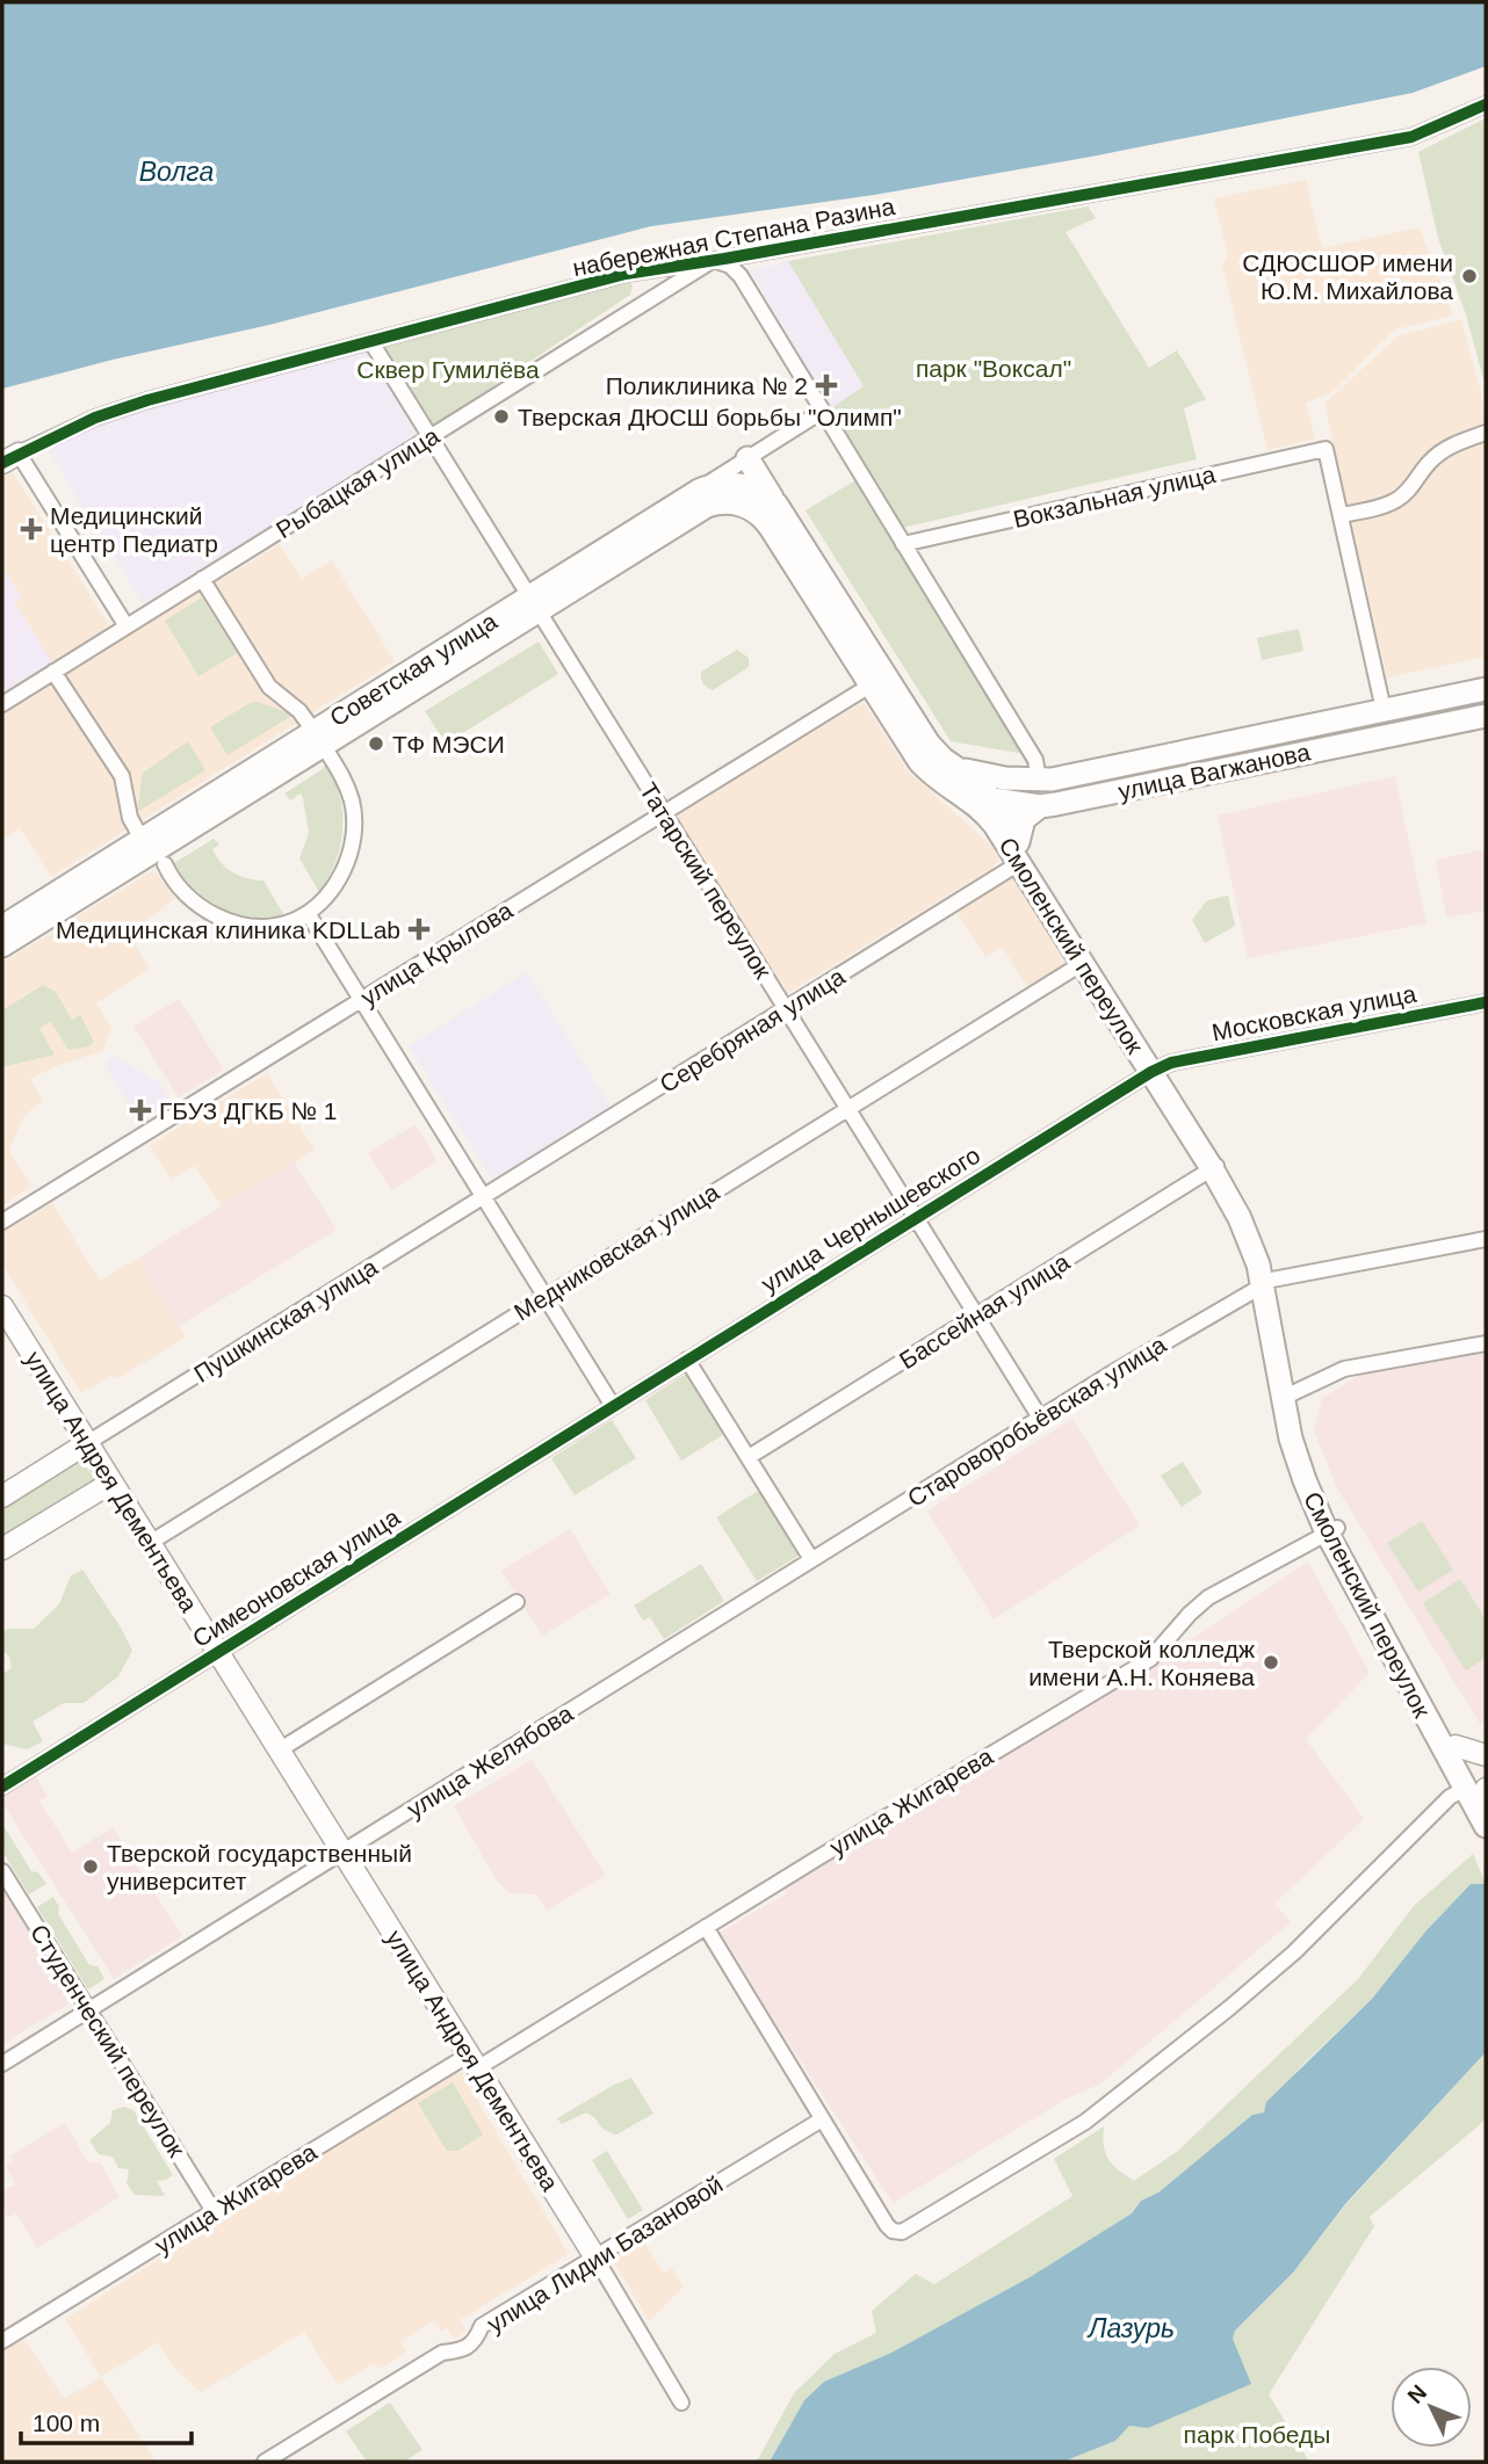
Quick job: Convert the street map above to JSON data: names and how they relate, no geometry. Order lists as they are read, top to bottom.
{
  "streets": {
    "main road": ["Советская улица", "улица Вагжанова", "Смоленский переулок"],
    "street": [
      "набережная Степана Разина",
      "Рыбацкая улица",
      "Вокзальная улица",
      "Татарский переулок",
      "улица Крылова",
      "Московская улица",
      "Серебряная улица",
      "улица Чернышевского",
      "Медниковская улица",
      "Бассейная улица",
      "Пушкинская улица",
      "Староворобьёвская улица",
      "улица Андрея Дементьева",
      "Симеоновская улица",
      "улица Желябова",
      "улица Жигарева",
      "Студенческий переулок",
      "улица Лидии Базановой"
    ]
  },
  "crossings": [
    ["набережная Степана Разина", "Рыбацкая улица"],
    ["набережная Степана Разина", "Татарский переулок"],
    ["Рыбацкая улица", "Татарский переулок"],
    ["Советская улица", "Татарский переулок"],
    ["Советская улица", "Смоленский переулок"],
    ["улица Вагжанова", "Смоленский переулок"],
    ["Татарский переулок", "улица Крылова"],
    ["Татарский переулок", "Серебряная улица"],
    ["Татарский переулок", "улица Чернышевского"],
    ["Татарский переулок", "Медниковская улица"],
    ["Татарский переулок", "Бассейная улица"],
    ["Татарский переулок", "Староворобьёвская улица"],
    ["Смоленский переулок", "улица Крылова"],
    ["Смоленский переулок", "Московская улица"],
    ["Смоленский переулок", "Серебряная улица"],
    ["Смоленский переулок", "улица Чернышевского"],
    ["Смоленский переулок", "Медниковская улица"],
    ["Смоленский переулок", "Бассейная улица"],
    ["Смоленский переулок", "Староворобьёвская улица"],
    ["Смоленский переулок", "улица Жигарева"],
    ["Московская улица", "улица Чернышевского"],
    ["Серебряная улица", "Пушкинская улица"],
    ["улица Чернышевского", "Симеоновская улица"],
    ["Медниковская улица", "улица Андрея Дементьева"],
    ["Пушкинская улица", "улица Андрея Дементьева"],
    ["Староворобьёвская улица", "улица Желябова"],
    ["улица Андрея Дементьева", "Симеоновская улица"],
    ["улица Андрея Дементьева", "улица Желябова"],
    ["улица Андрея Дементьева", "улица Жигарева"],
    ["улица Андрея Дементьева", "улица Лидии Базановой"],
    ["улица Желябова", "Студенческий переулок"],
    ["улица Жигарева", "Студенческий переулок"]
  ],
  "water": ["Волга", "Лазурь"],
  "parks": ["парк \"Воксал\"", "Сквер Гумилёва", "парк Победы"],
  "places": {
    "other": [
      "СДЮСШОР имени Ю.М. Михайлова",
      "Тверская ДЮСШ борьбы \"Олимп\"",
      "ТФ МЭСИ",
      "Тверской колледж имени А.Н. Коняева",
      "Тверской государственный университет"
    ],
    "health": [
      "Поликлиника № 2",
      "Медицинский центр Педиатр",
      "Медицинская клиника KDLLab",
      "ГБУЗ ДГКБ № 1"
    ]
  },
  "scale_bar": "100 m",
  "north": "top left"
}
